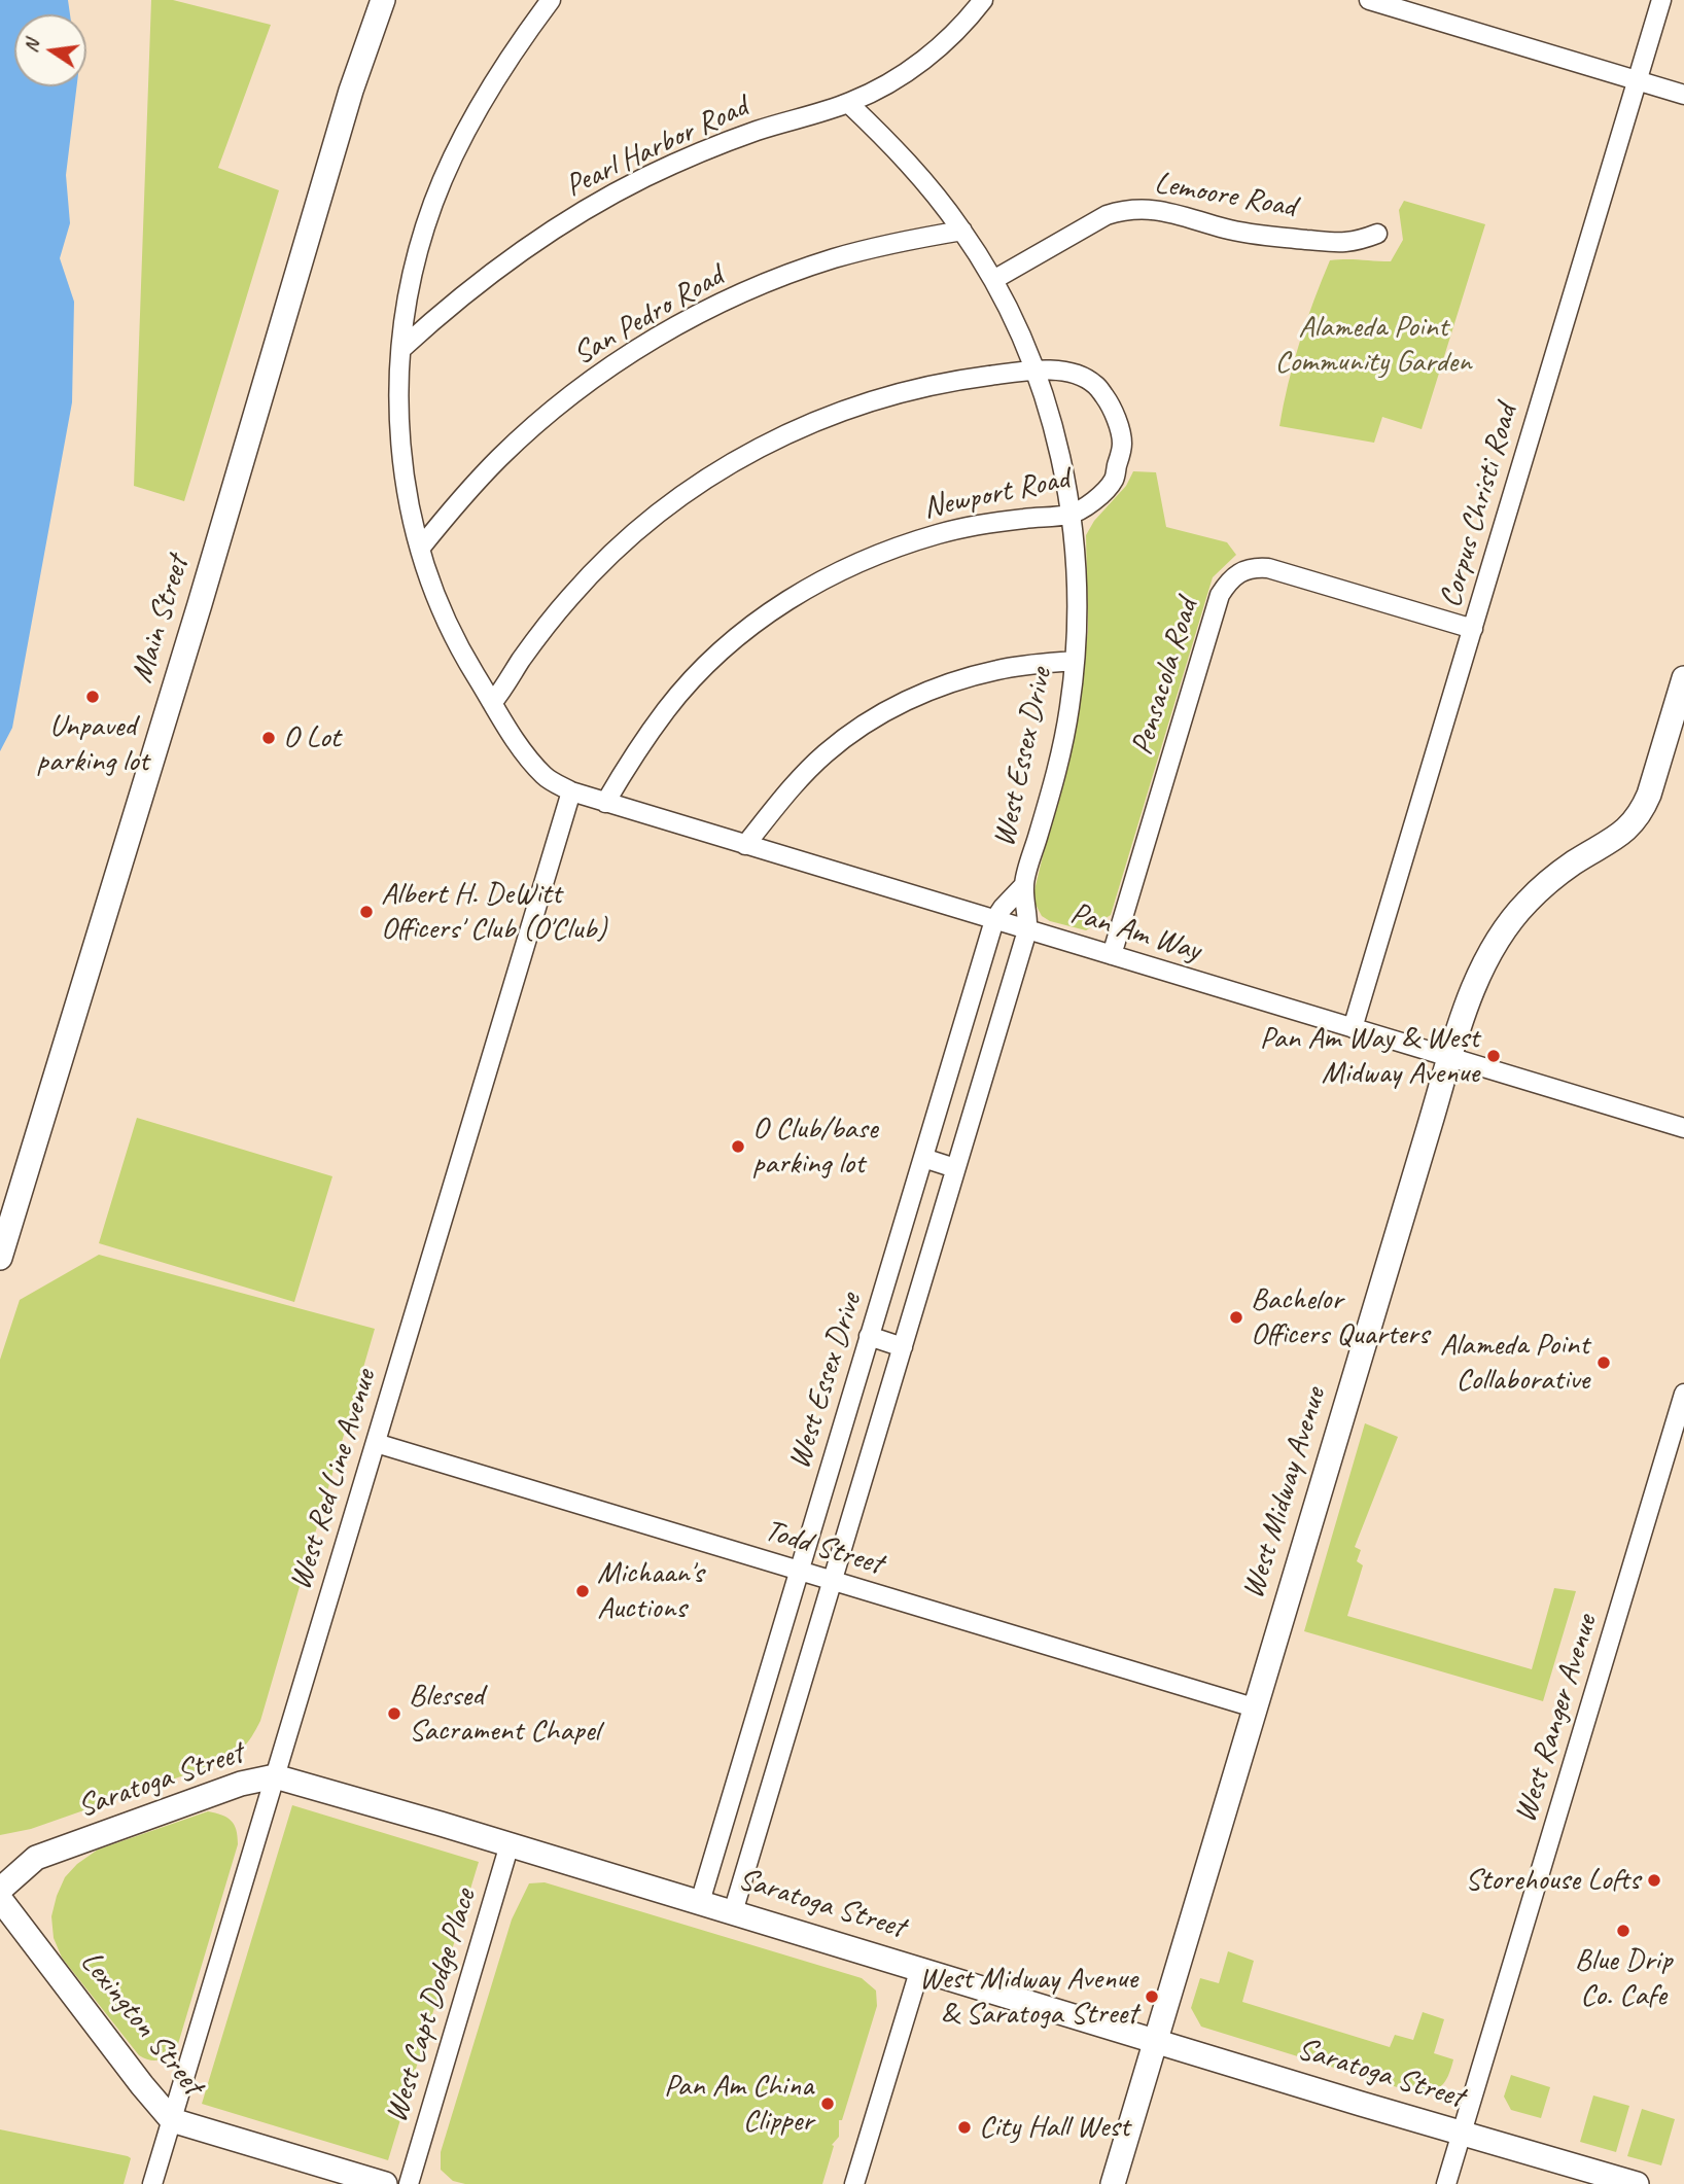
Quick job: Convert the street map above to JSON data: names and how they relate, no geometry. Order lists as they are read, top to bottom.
{
  "streets": {
    "street": [
      "Pearl Harbor Road",
      "Lemoore Road",
      "San Pedro Road",
      "Newport Road",
      "Corpus Christi Road",
      "Main Street",
      "Pensacola Road",
      "West Essex Drive",
      "Pan Am Way",
      "West Red Line Avenue",
      "West Midway Avenue",
      "Todd Street",
      "West Ranger Avenue",
      "Saratoga Street",
      "West Capt Dodge Place",
      "Lexington Street"
    ]
  },
  "crossings": [
    ["Pearl Harbor Road", "West Essex Drive"],
    ["Pearl Harbor Road", "Pan Am Way"],
    ["Lemoore Road", "West Essex Drive"],
    ["San Pedro Road", "West Essex Drive"],
    ["San Pedro Road", "Pan Am Way"],
    ["Newport Road", "West Essex Drive"],
    ["Newport Road", "Pan Am Way"],
    ["Corpus Christi Road", "Pensacola Road"],
    ["Corpus Christi Road", "Pan Am Way"],
    ["Pensacola Road", "Pan Am Way"],
    ["West Essex Drive", "Pan Am Way"],
    ["West Essex Drive", "Todd Street"],
    ["West Essex Drive", "Saratoga Street"],
    ["Pan Am Way", "West Red Line Avenue"],
    ["Pan Am Way", "West Midway Avenue"],
    ["West Red Line Avenue", "Todd Street"],
    ["West Red Line Avenue", "Saratoga Street"],
    ["West Red Line Avenue", "Lexington Street"],
    ["West Midway Avenue", "Todd Street"],
    ["West Midway Avenue", "Saratoga Street"],
    ["West Ranger Avenue", "Saratoga Street"],
    ["Saratoga Street", "West Capt Dodge Place"]
  ],
  "parks": ["Alameda Point Community Garden"],
  "places": [
    "Unpaved parking lot",
    "O Lot",
    "Albert H. DeWitt Officers' Club (O'Club)",
    "Pan Am Way & West Midway Avenue",
    "O Club/base parking lot",
    "Bachelor Officers Quarters",
    "Alameda Point Collaborative",
    "Michaan's Auctions",
    "Blessed Sacrament Chapel",
    "Storehouse Lofts",
    "Blue Drip Co. Cafe",
    "West Midway Avenue & Saratoga Street",
    "Pan Am China Clipper",
    "City Hall West"
  ],
  "north": "left"
}
